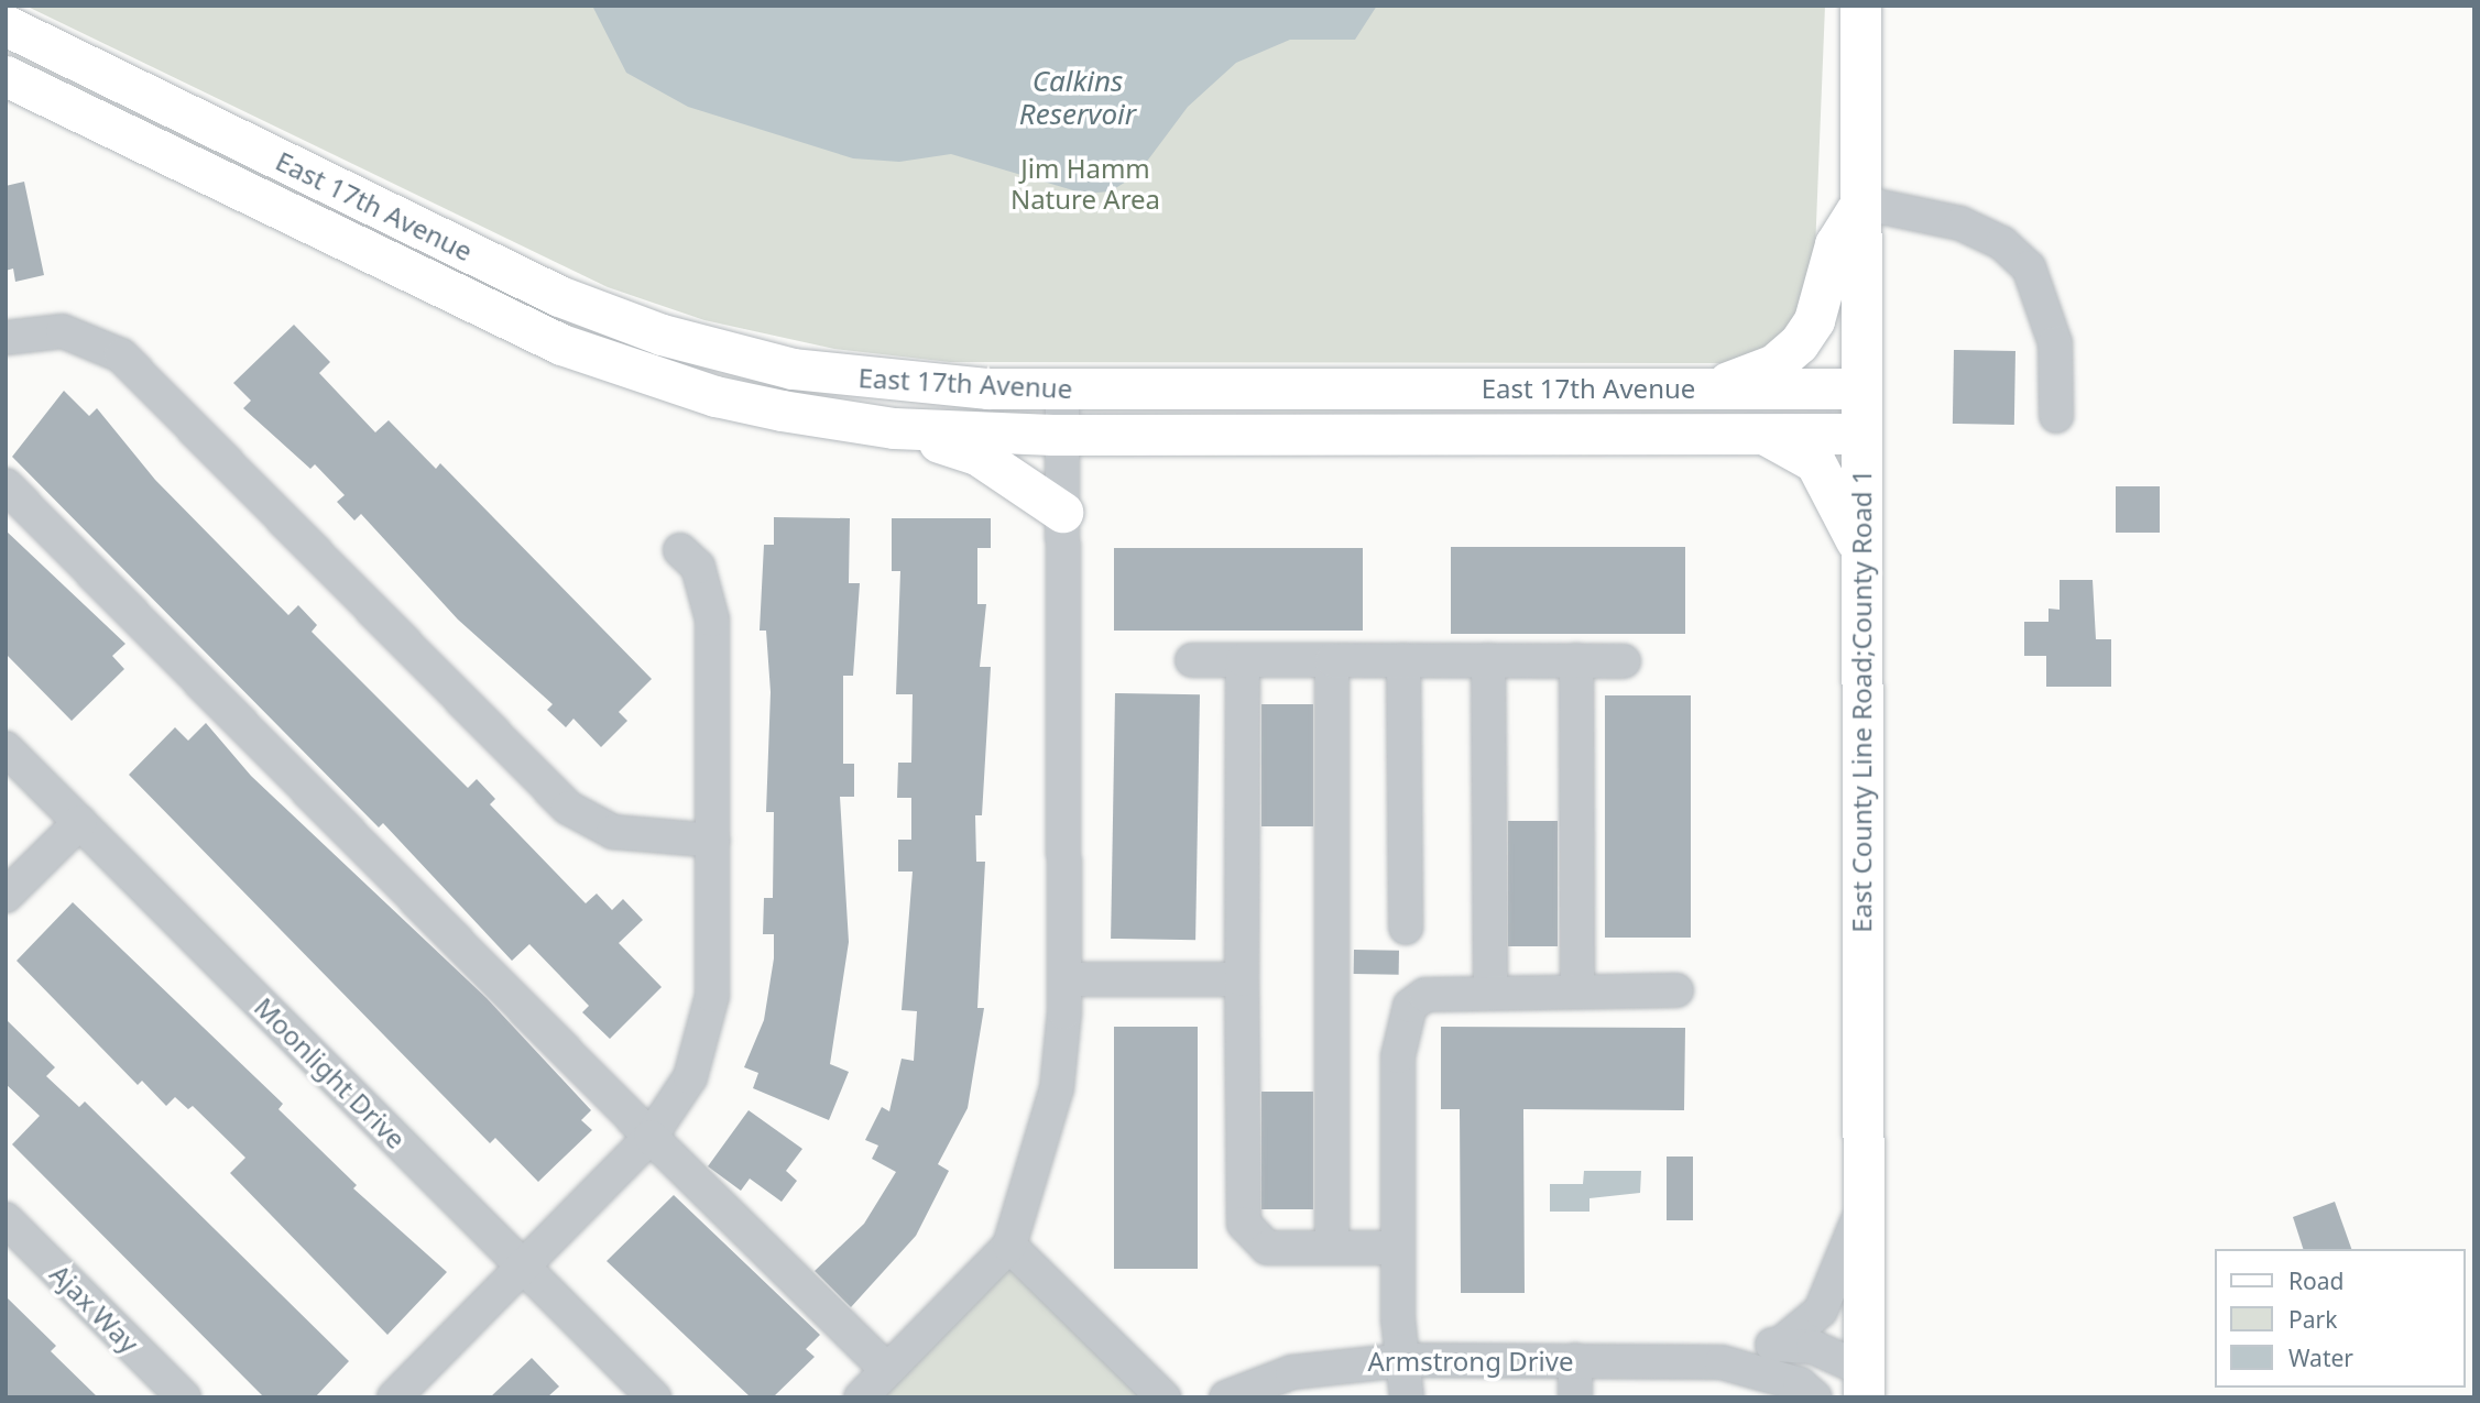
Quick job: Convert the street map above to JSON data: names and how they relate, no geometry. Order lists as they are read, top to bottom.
{
  "streets": {
    "main road": ["East 17th Avenue", "East County Line Road;County Road 1"],
    "street": ["Moonlight Drive", "Ajax Way", "Armstrong Drive"]
  },
  "crossings": [
    ["East 17th Avenue", "East County Line Road;County Road 1"],
    ["East County Line Road;County Road 1", "Armstrong Drive"]
  ],
  "water": ["Calkins Reservoir"],
  "parks": ["Jim Hamm Nature Area"],
  "legend": ["Road", "Park", "Water"]
}
